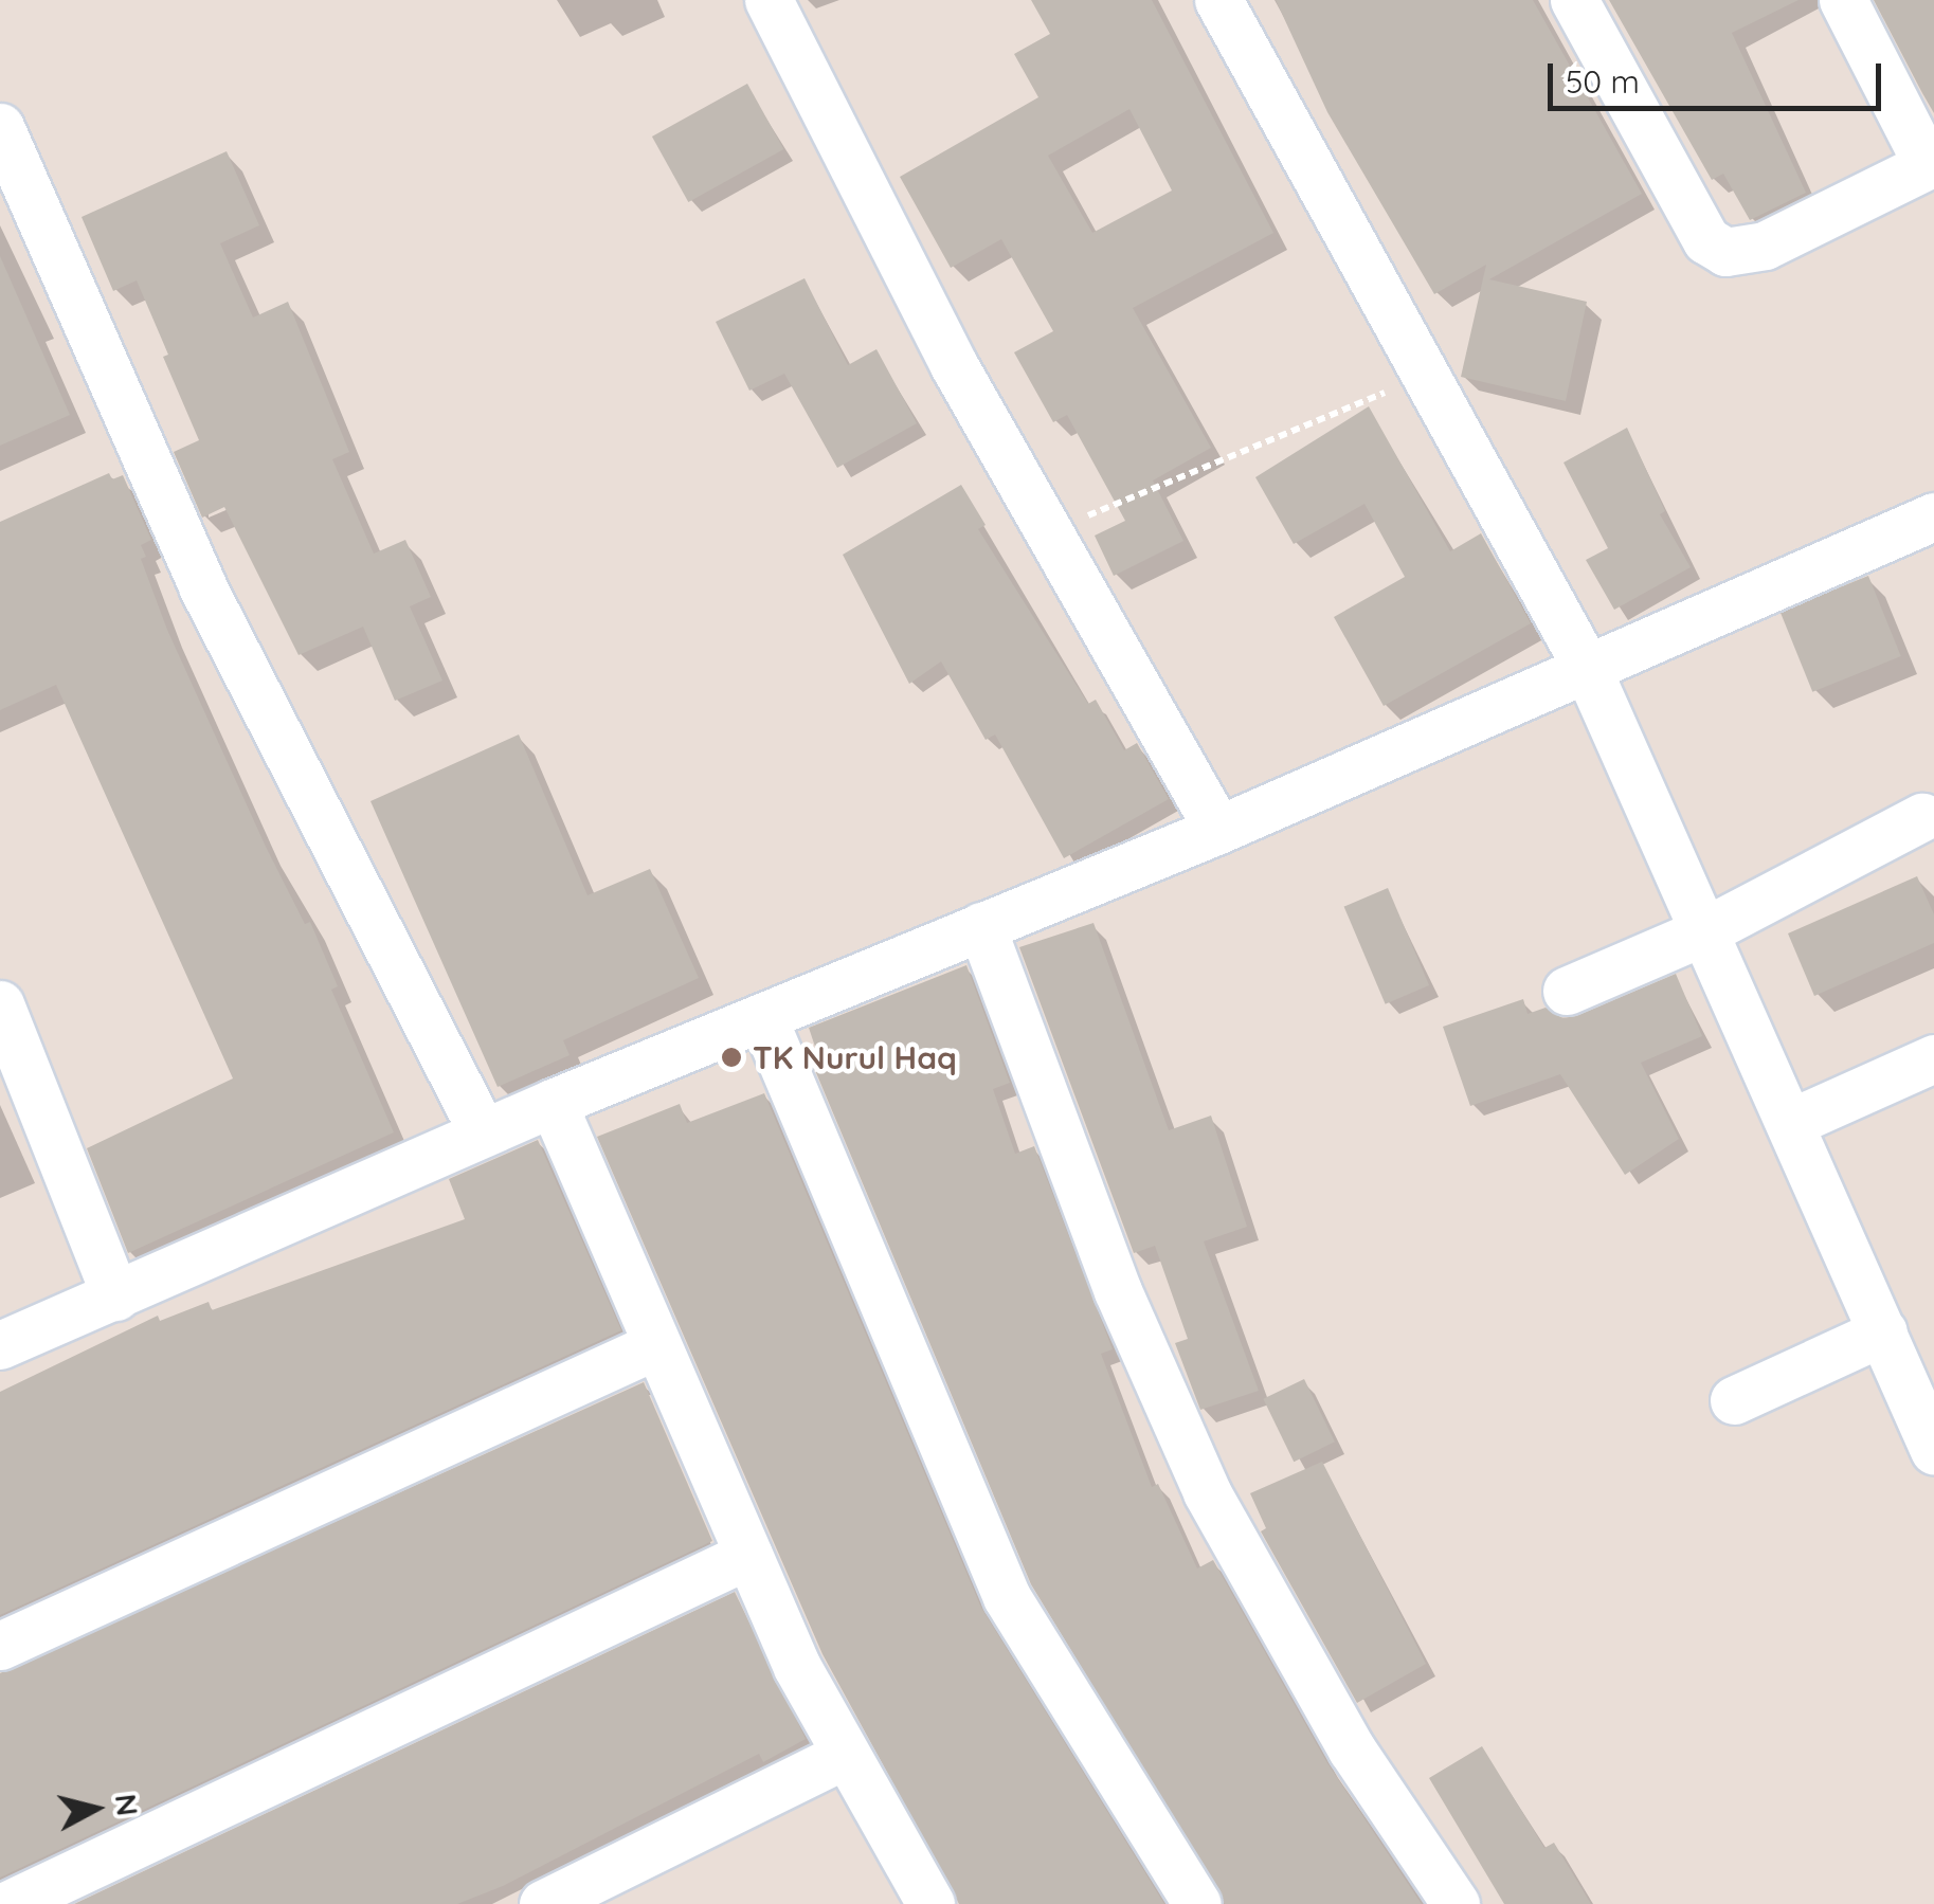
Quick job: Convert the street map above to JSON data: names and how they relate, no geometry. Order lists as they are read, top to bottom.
{
  "places": ["TK Nurul Haq"],
  "scale_bar": "50 m",
  "north": "right"
}
